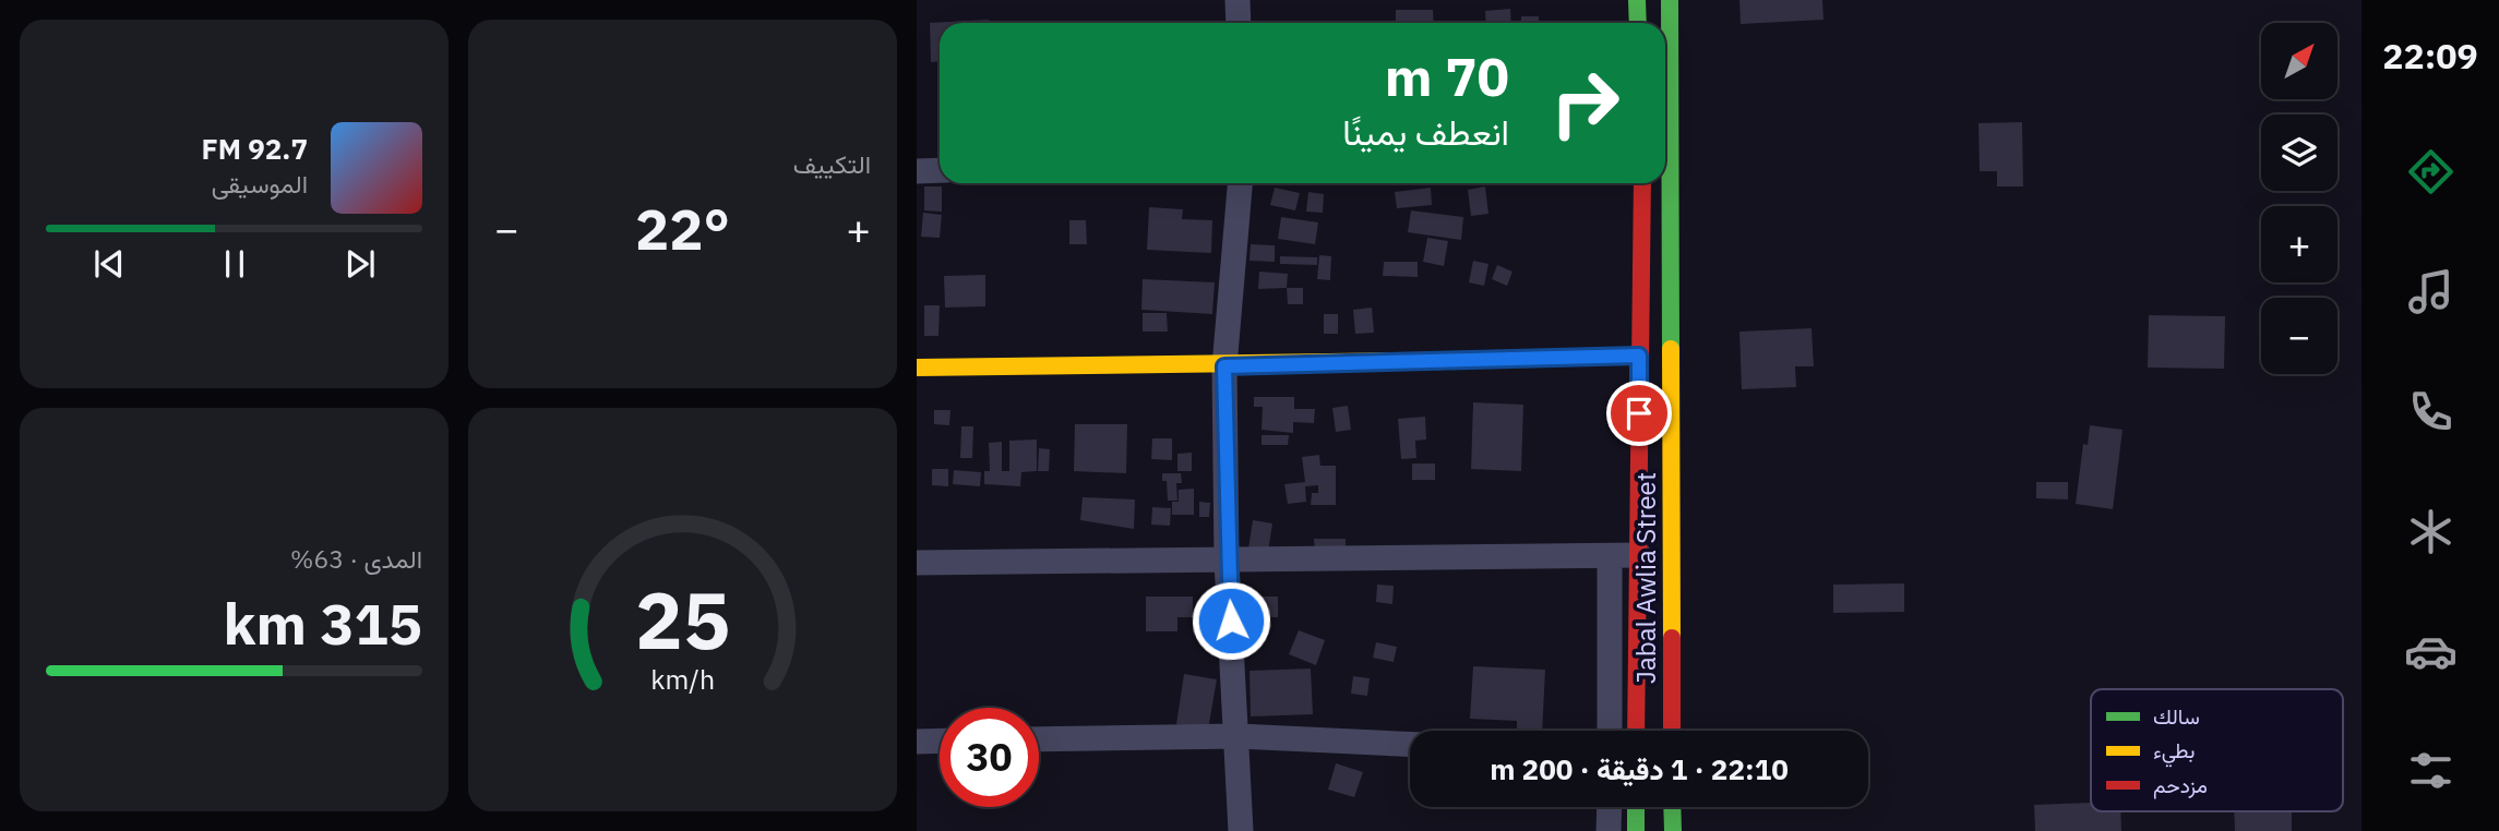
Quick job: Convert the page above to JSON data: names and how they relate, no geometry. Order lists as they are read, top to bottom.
{
  "streets": {
    "main road": ["Jabal Awlia Street"]
  },
  "legend": ["سالك", "بطيء", "مزدحم"],
  "north": "top right",
  "page": {
    "tabs": "22:09",
    "tile": [
      "التكييف",
      ["المدى · 63%", "315 km"]
    ],
    "map_buttons": ["+", "−"],
    "turn": ["70 m", "انعطف يمينًا"],
    "song": ["92.7 FM", "الموسيقى"],
    "heat": ["−", "22°", "+"],
    "limit": "30",
    "trip": "22:10 · 1 دقيقة · 200 m",
    "gauge": ["25", "km/h"]
  }
}
